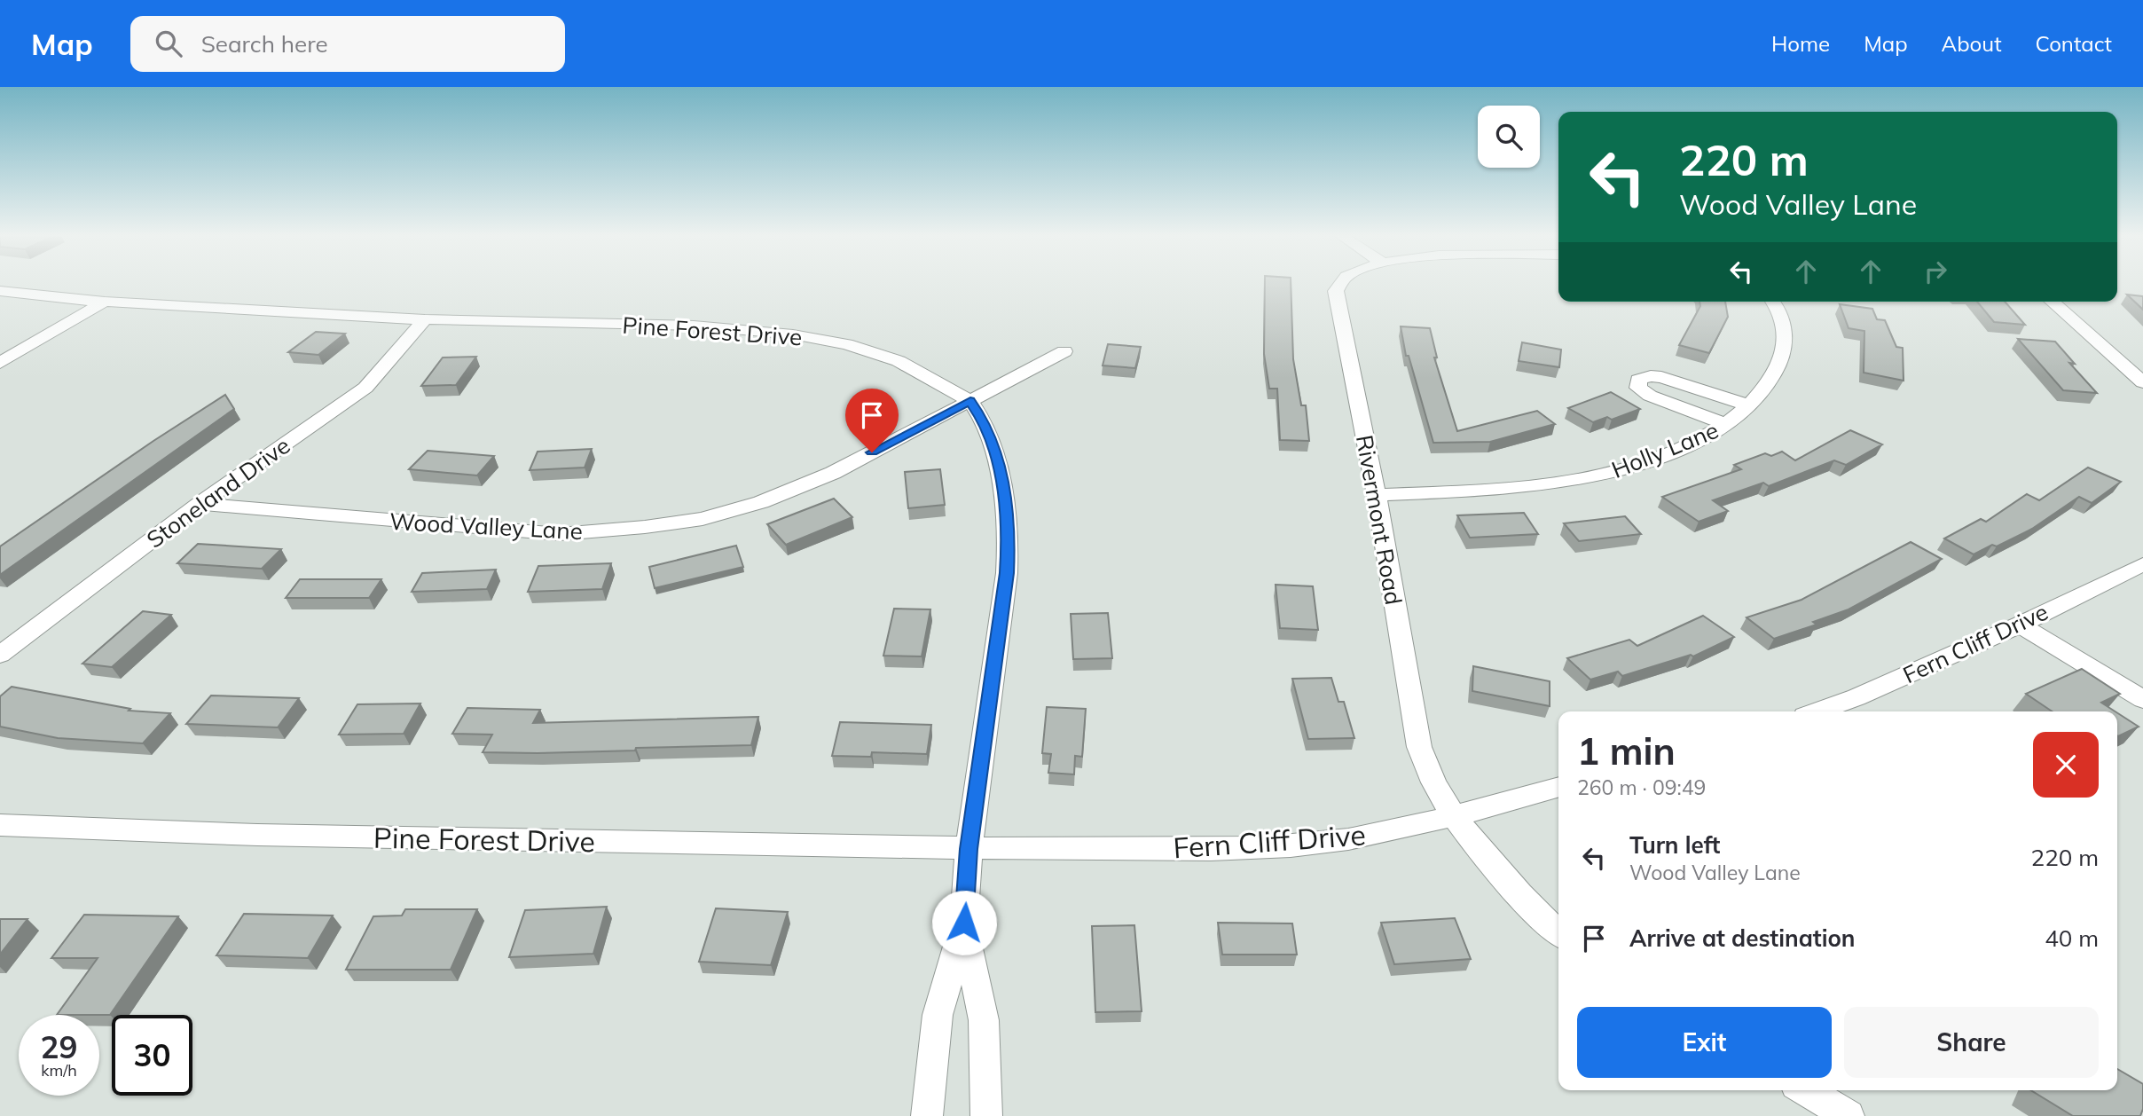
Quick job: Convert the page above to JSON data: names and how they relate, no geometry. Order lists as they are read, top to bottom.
{
  "streets": {
    "street": [
      "Pine Forest Drive",
      "Holly Lane",
      "Stoneland Drive",
      "Rivermont Road",
      "Wood Valley Lane",
      "Fern Cliff Drive"
    ]
  },
  "crossings": [
    ["Pine Forest Drive", "Stoneland Drive"],
    ["Pine Forest Drive", "Wood Valley Lane"],
    ["Pine Forest Drive", "Fern Cliff Drive"],
    ["Holly Lane", "Rivermont Road"],
    ["Stoneland Drive", "Wood Valley Lane"],
    ["Rivermont Road", "Fern Cliff Drive"]
  ],
  "page": {
    "header": "Map",
    "search": "Search here",
    "nav": [
      "Home",
      "Map",
      "About",
      "Contact"
    ],
    "turn": ["220 m", "Wood Valley Lane"],
    "heading": ["1 min", "260 m · 09:49"],
    "list": [
      {
        "name": "Turn left",
        "note": "Wood Valley Lane",
        "value": "220 m"
      },
      {
        "name": "Arrive at destination",
        "value": "40 m"
      }
    ],
    "buttons": ["Exit", "Share"],
    "speed": "29 km/h",
    "limit": "30"
  }
}
